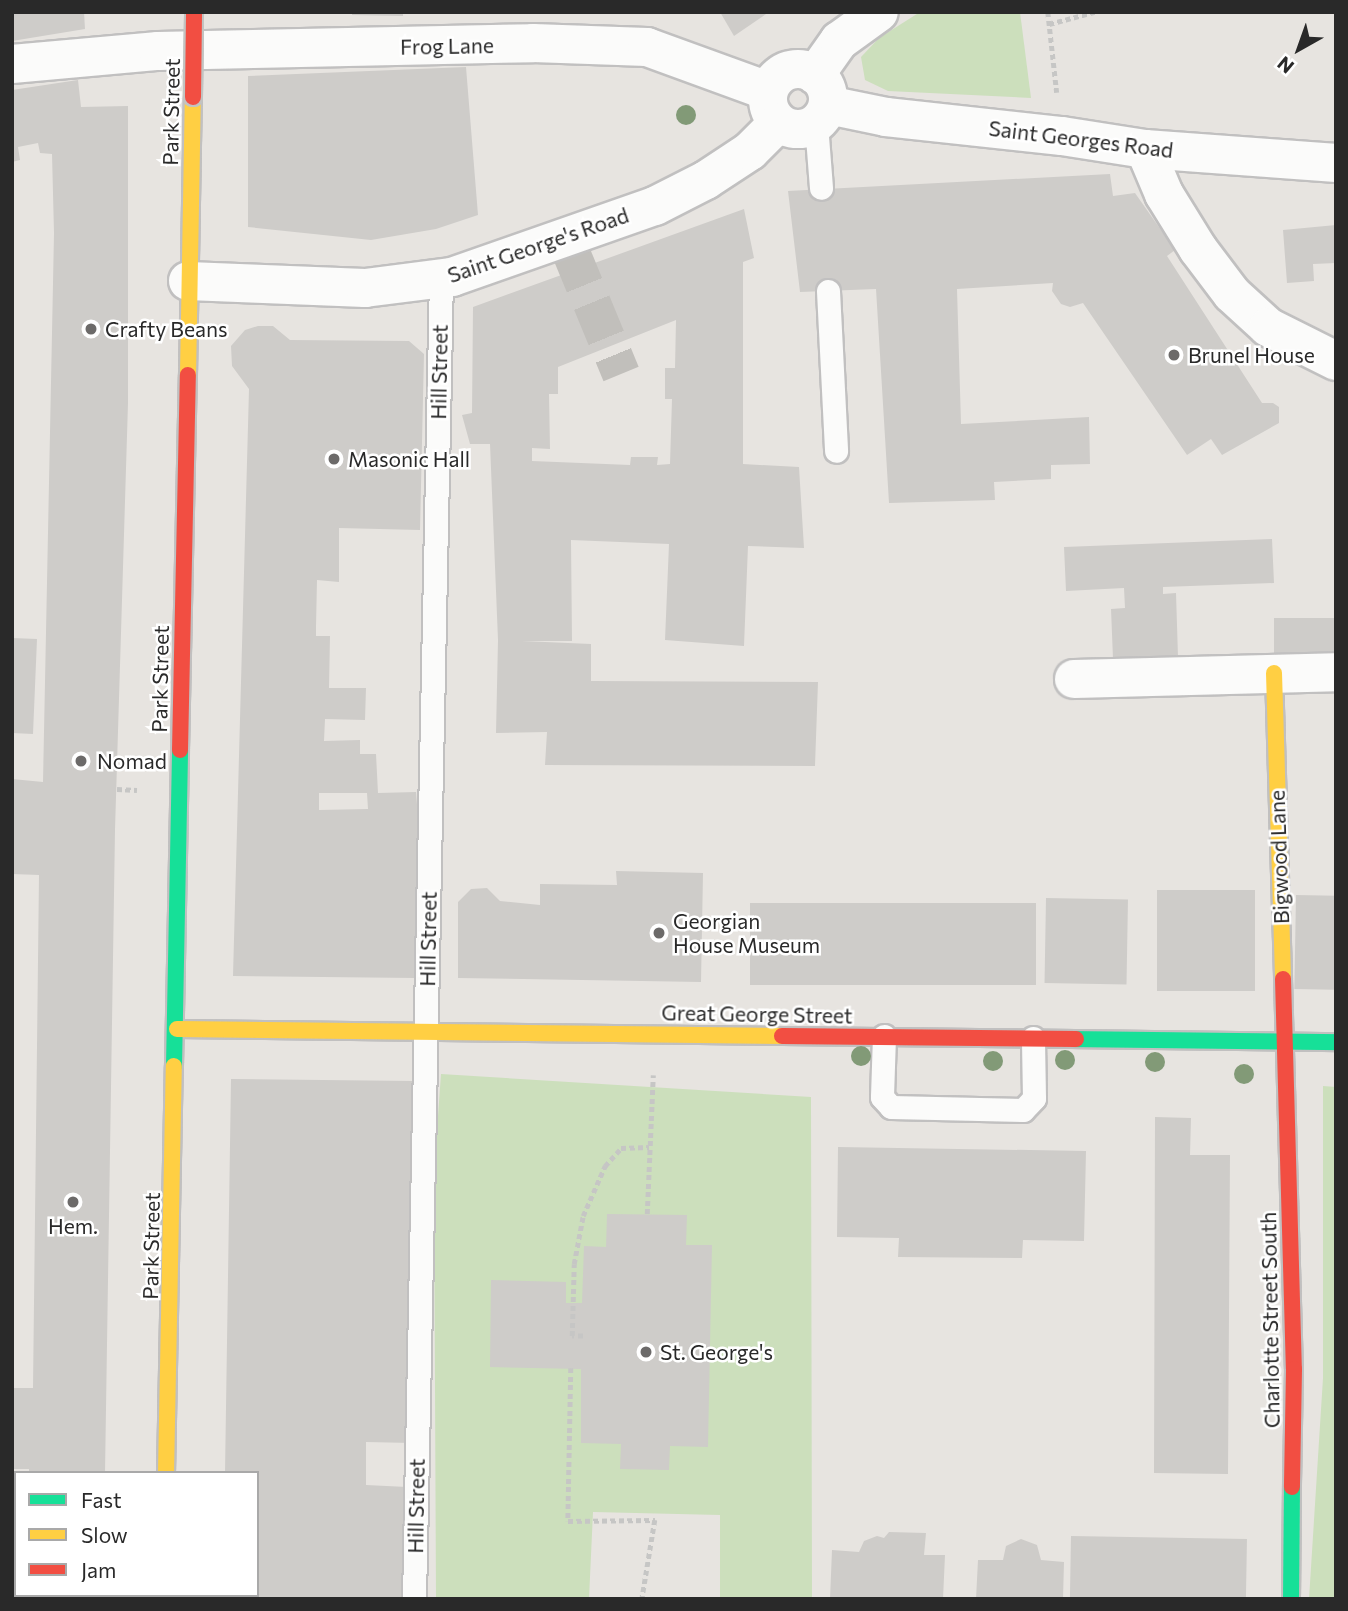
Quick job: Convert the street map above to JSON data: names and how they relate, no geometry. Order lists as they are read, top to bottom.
{
  "streets": {
    "street": [
      "Frog Lane",
      "Park Street",
      "Saint Georges Road",
      "Saint George's Road",
      "Bigwood Lane",
      "Great George Street",
      "Charlotte Street South"
    ],
    "lane": ["Hill Street"]
  },
  "crossings": [
    ["Frog Lane", "Saint Georges Road"],
    ["Frog Lane", "Saint George's Road"],
    ["Park Street", "Saint George's Road"],
    ["Park Street", "Great George Street"],
    ["Saint Georges Road", "Saint George's Road"],
    ["Saint George's Road", "Hill Street"],
    ["Hill Street", "Great George Street"],
    ["Bigwood Lane", "Great George Street"],
    ["Bigwood Lane", "Charlotte Street South"],
    ["Great George Street", "Charlotte Street South"]
  ],
  "places": [
    "Crafty Beans",
    "Brunel House",
    "Masonic Hall",
    "Nomad",
    "Georgian House Museum",
    "Hem.",
    "St. George's"
  ],
  "legend": ["Fast", "Slow", "Jam"],
  "north": "bottom left"
}
